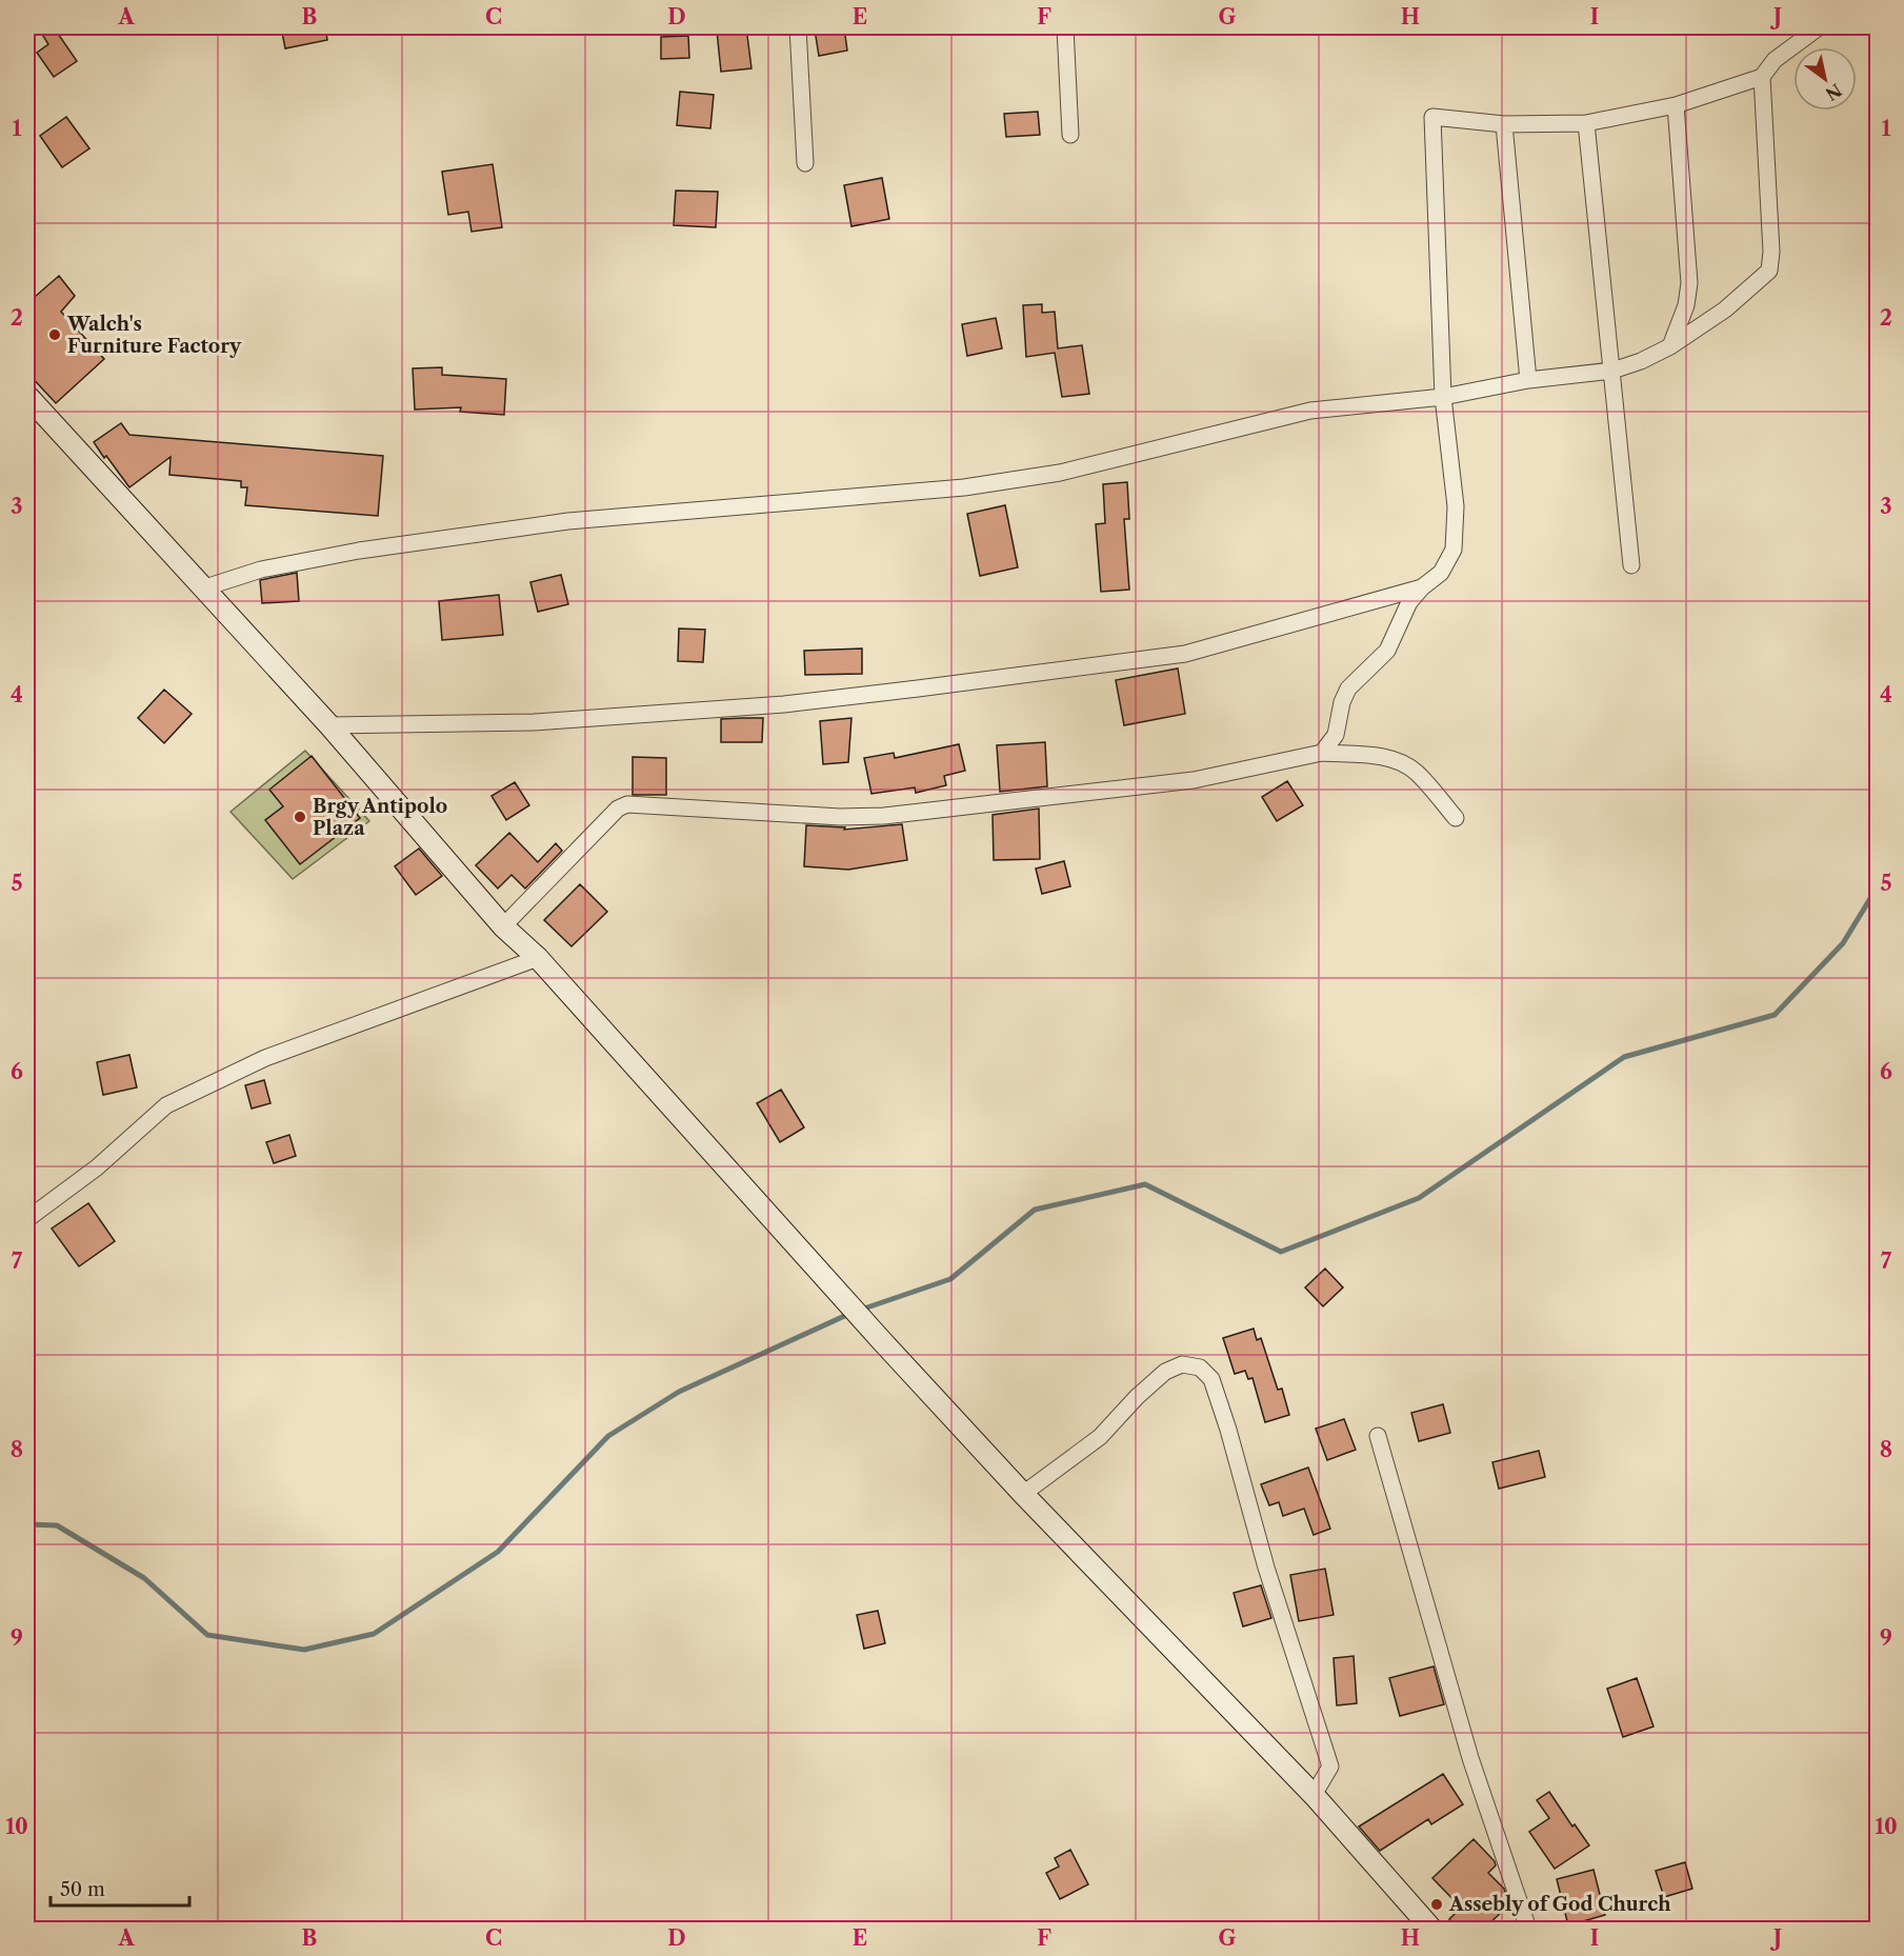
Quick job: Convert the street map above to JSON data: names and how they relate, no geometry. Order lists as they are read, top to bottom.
{
  "places": ["Walch's Furniture Factory", "Brgy Antipolo Plaza", "Assebly of God Church"],
  "scale_bar": "50 m",
  "north": "bottom right",
  "grid": {
    "columns": [
      "A",
      "B",
      "C",
      "D",
      "E",
      "F",
      "G",
      "H",
      "I",
      "J"
    ],
    "rows": [
      "1",
      "2",
      "3",
      "4",
      "5",
      "6",
      "7",
      "8",
      "9",
      "10"
    ]
  }
}
